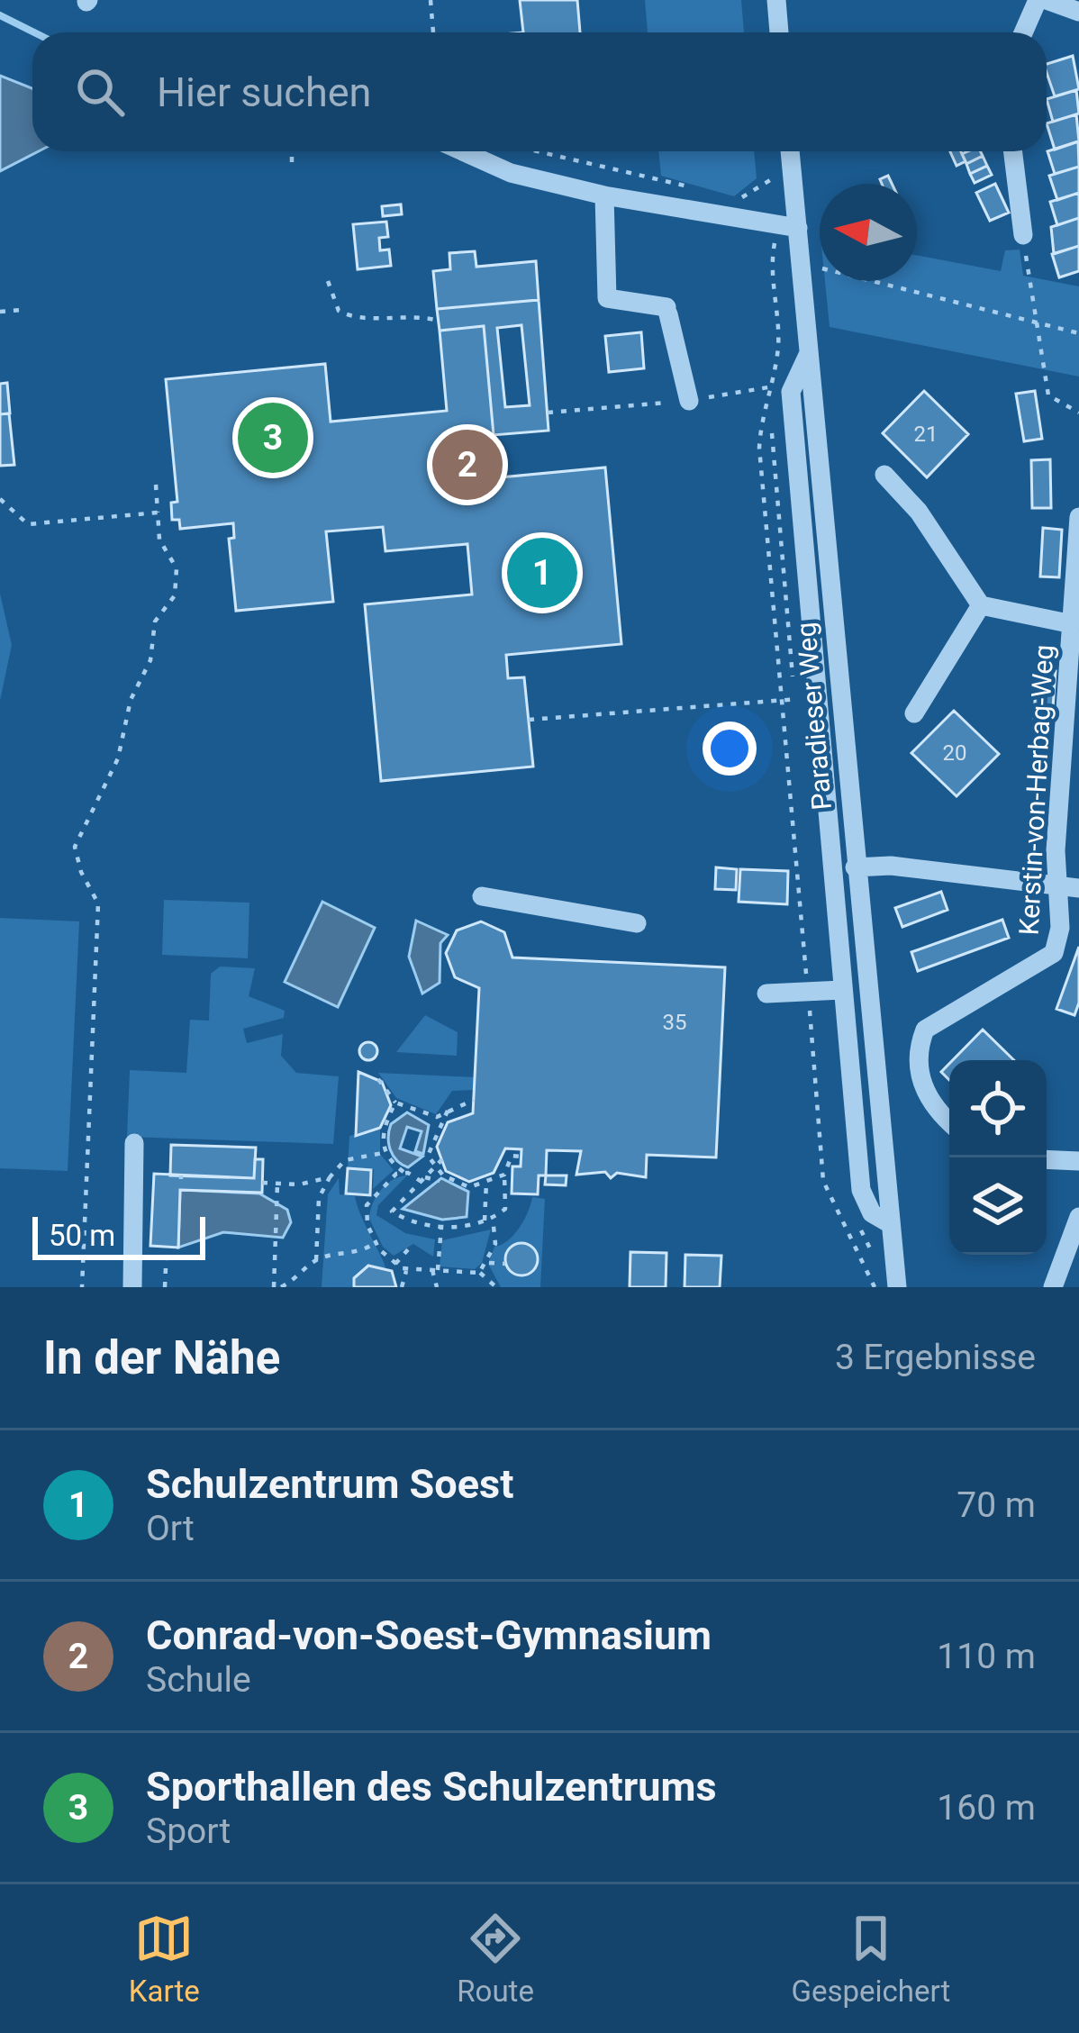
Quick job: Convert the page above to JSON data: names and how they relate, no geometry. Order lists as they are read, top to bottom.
{
  "streets": {
    "street": ["Paradieser Weg", "Kerstin-von-Herbag-Weg"]
  },
  "house_numbers": ["21", "20", "35"],
  "scale_bar": "50 m",
  "north": "left",
  "page": {
    "search": "Hier suchen",
    "pins": ["3", "2", "1"],
    "scale": "50 m",
    "heading": ["In der Nähe", "3 Ergebnisse"],
    "list": [
      {
        "mark": "1",
        "name": "Schulzentrum Soest",
        "note": "Ort",
        "value": "70 m"
      },
      {
        "mark": "2",
        "name": "Conrad-von-Soest-Gymnasium",
        "note": "Schule",
        "value": "110 m"
      },
      {
        "mark": "3",
        "name": "Sporthallen des Schulzentrums",
        "note": "Sport",
        "value": "160 m"
      }
    ],
    "nav": ["Karte", "Route", "Gespeichert"]
  }
}
